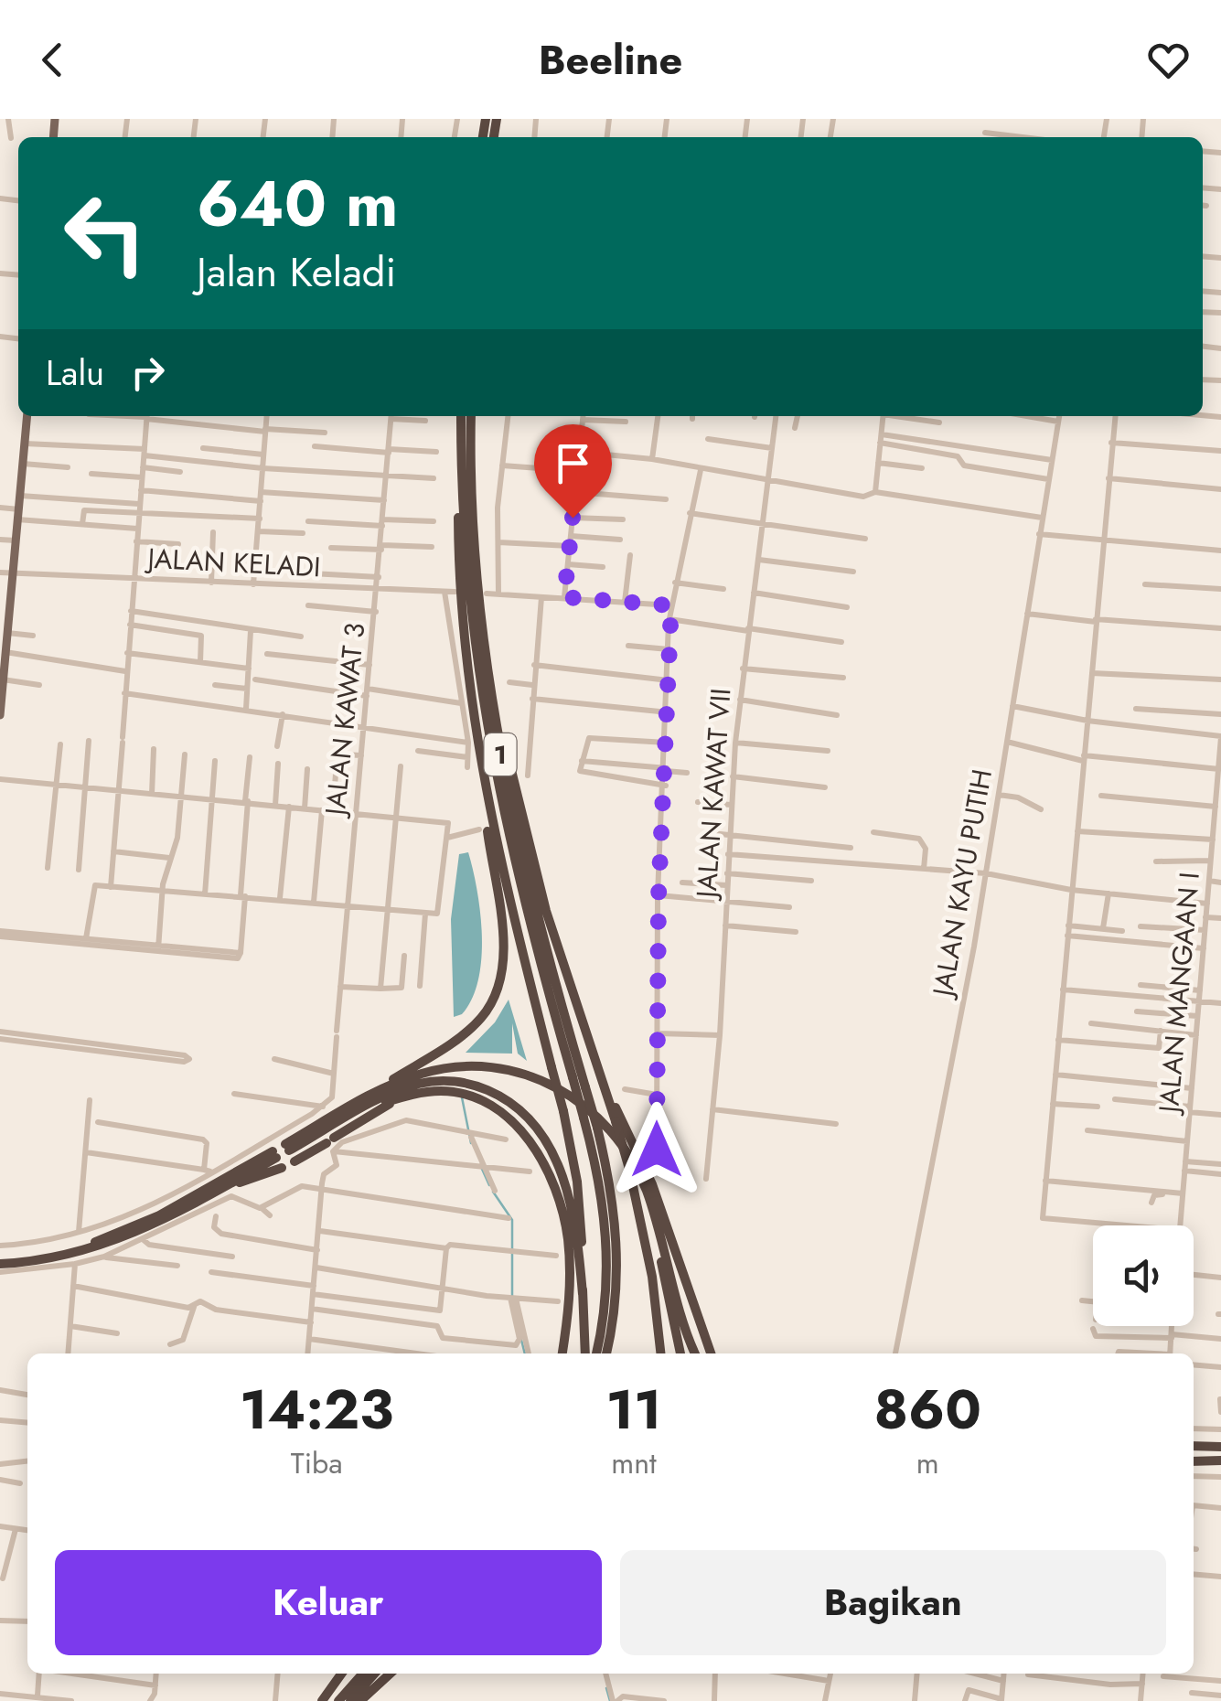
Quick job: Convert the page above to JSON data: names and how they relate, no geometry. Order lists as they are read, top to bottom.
{
  "streets": {
    "highway": ["1"],
    "street": [
      "JALAN KELADI",
      "JALAN KAWAT 3",
      "JALAN KAWAT VII",
      "JALAN KAYU PUTIH",
      "JALAN MANGAAN I"
    ]
  },
  "crossings": [
    ["JALAN KELADI", "JALAN KAWAT 3"]
  ],
  "page": {
    "header": "Beeline",
    "turn": ["640 m", "Jalan Keladi"],
    "then": "Lalu",
    "eta": [
      "14:23",
      "Tiba",
      "11",
      "mnt",
      "860",
      "m"
    ],
    "buttons": ["Keluar", "Bagikan"]
  }
}
